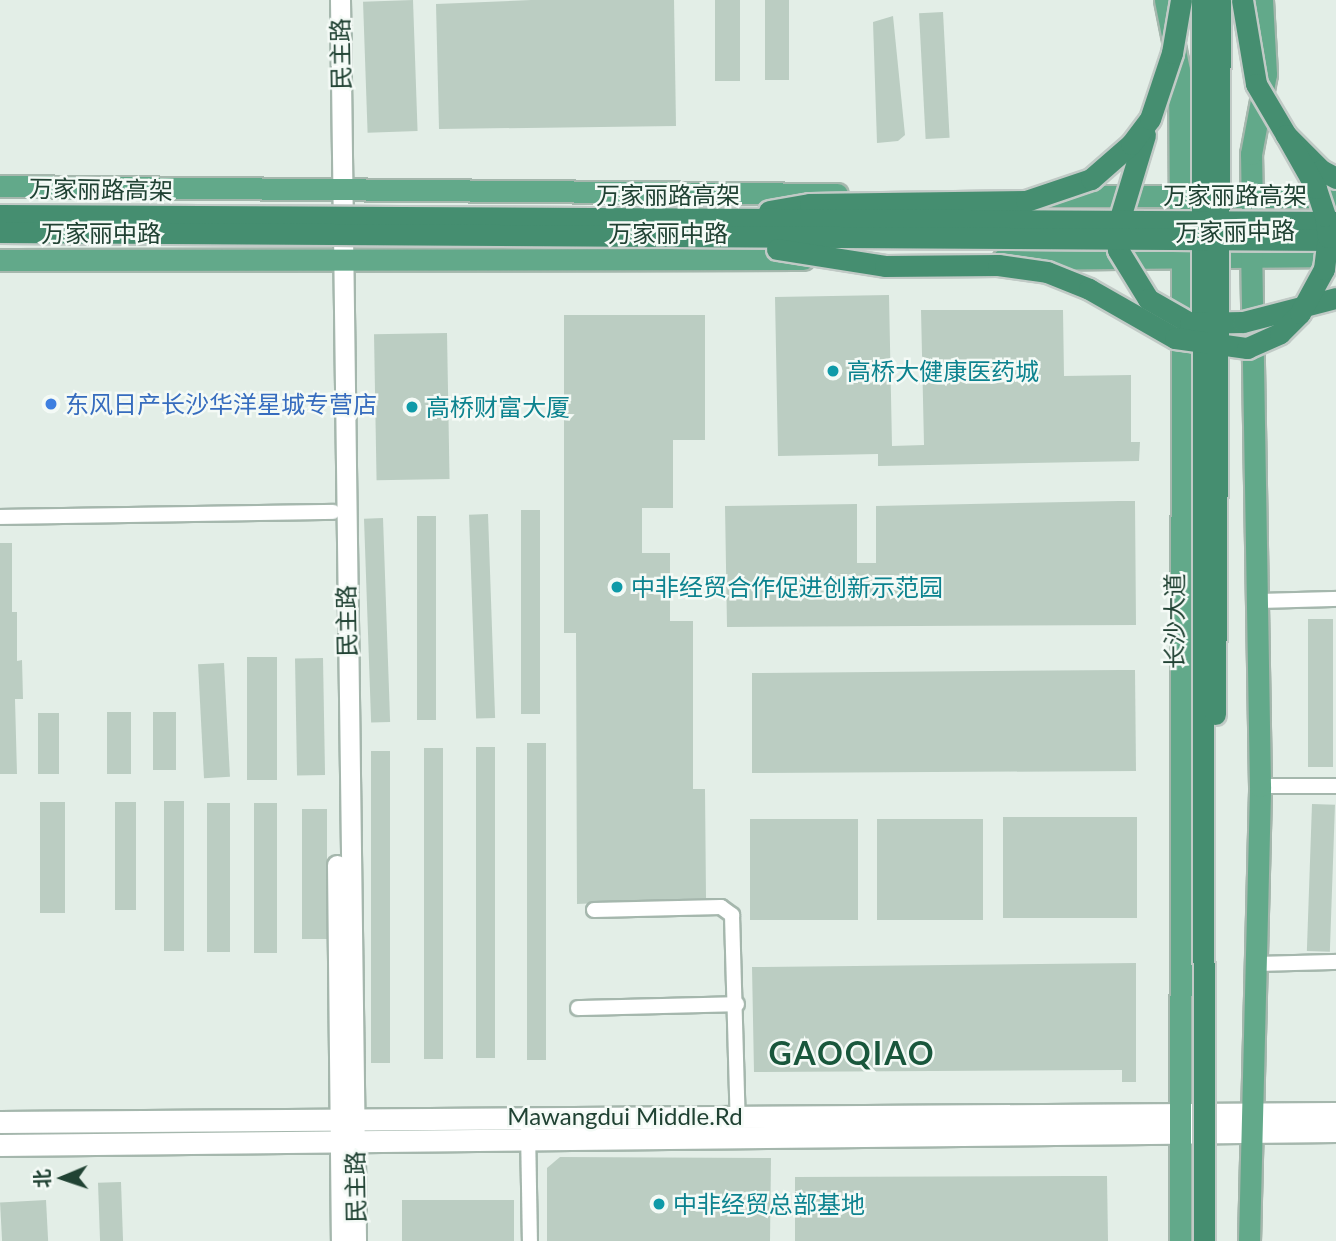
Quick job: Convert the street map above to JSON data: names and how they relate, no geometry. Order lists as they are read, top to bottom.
{
  "streets": {
    "highway": ["万家丽路高架", "长沙大道"],
    "main road": ["万家丽中路", "Mawangdui Middle.Rd"],
    "street": ["民主路"]
  },
  "crossings": [
    ["民主路", "万家丽中路"],
    ["民主路", "Mawangdui Middle.Rd"]
  ],
  "districts": ["GAOQIAO"],
  "places": [
    "高桥大健康医药城",
    "东风日产长沙华洋星城专营店",
    "高桥财富大厦",
    "中非经贸合作促进创新示范园",
    "中非经贸总部基地"
  ],
  "north": "left"
}
